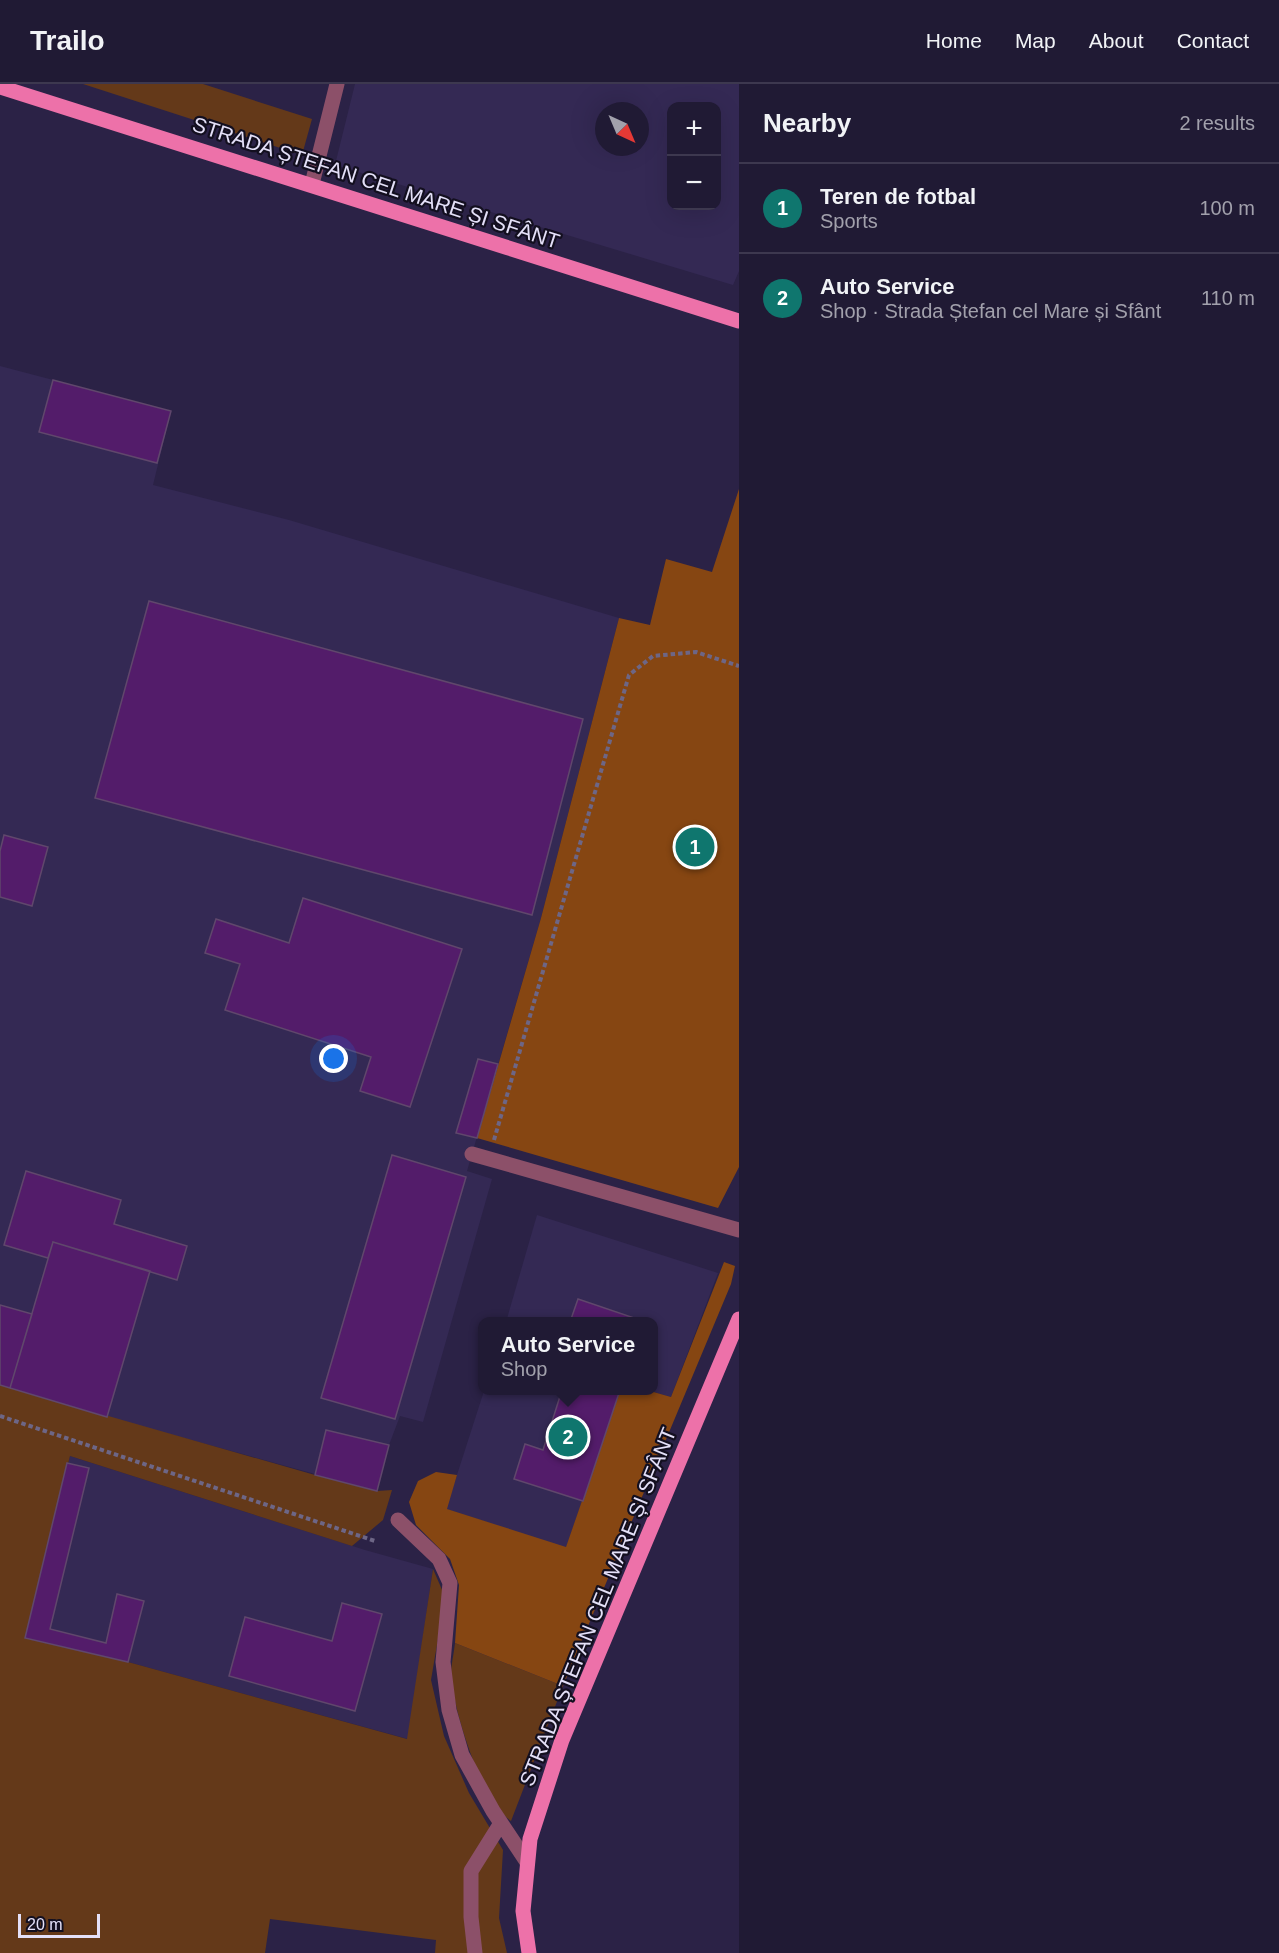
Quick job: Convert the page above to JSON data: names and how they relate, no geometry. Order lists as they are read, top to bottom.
{
  "streets": {
    "main road": ["STRADA ȘTEFAN CEL MARE ȘI SFÂNT"]
  },
  "scale_bar": "20 m",
  "north": "bottom right",
  "page": {
    "header": "Trailo",
    "nav": [
      "Home",
      "Map",
      "About",
      "Contact"
    ],
    "heading": ["Nearby", "2 results"],
    "map_buttons": ["+", "−"],
    "list": [
      {
        "mark": "1",
        "name": "Teren de fotbal",
        "note": "Sports",
        "value": "100 m"
      },
      {
        "mark": "2",
        "name": "Auto Service",
        "note": "Shop · Strada Ștefan cel Mare și Sfânt",
        "value": "110 m"
      }
    ],
    "pins": ["1", "2"],
    "popup": ["Auto Service", "Shop"],
    "scale": "20 m"
  }
}
